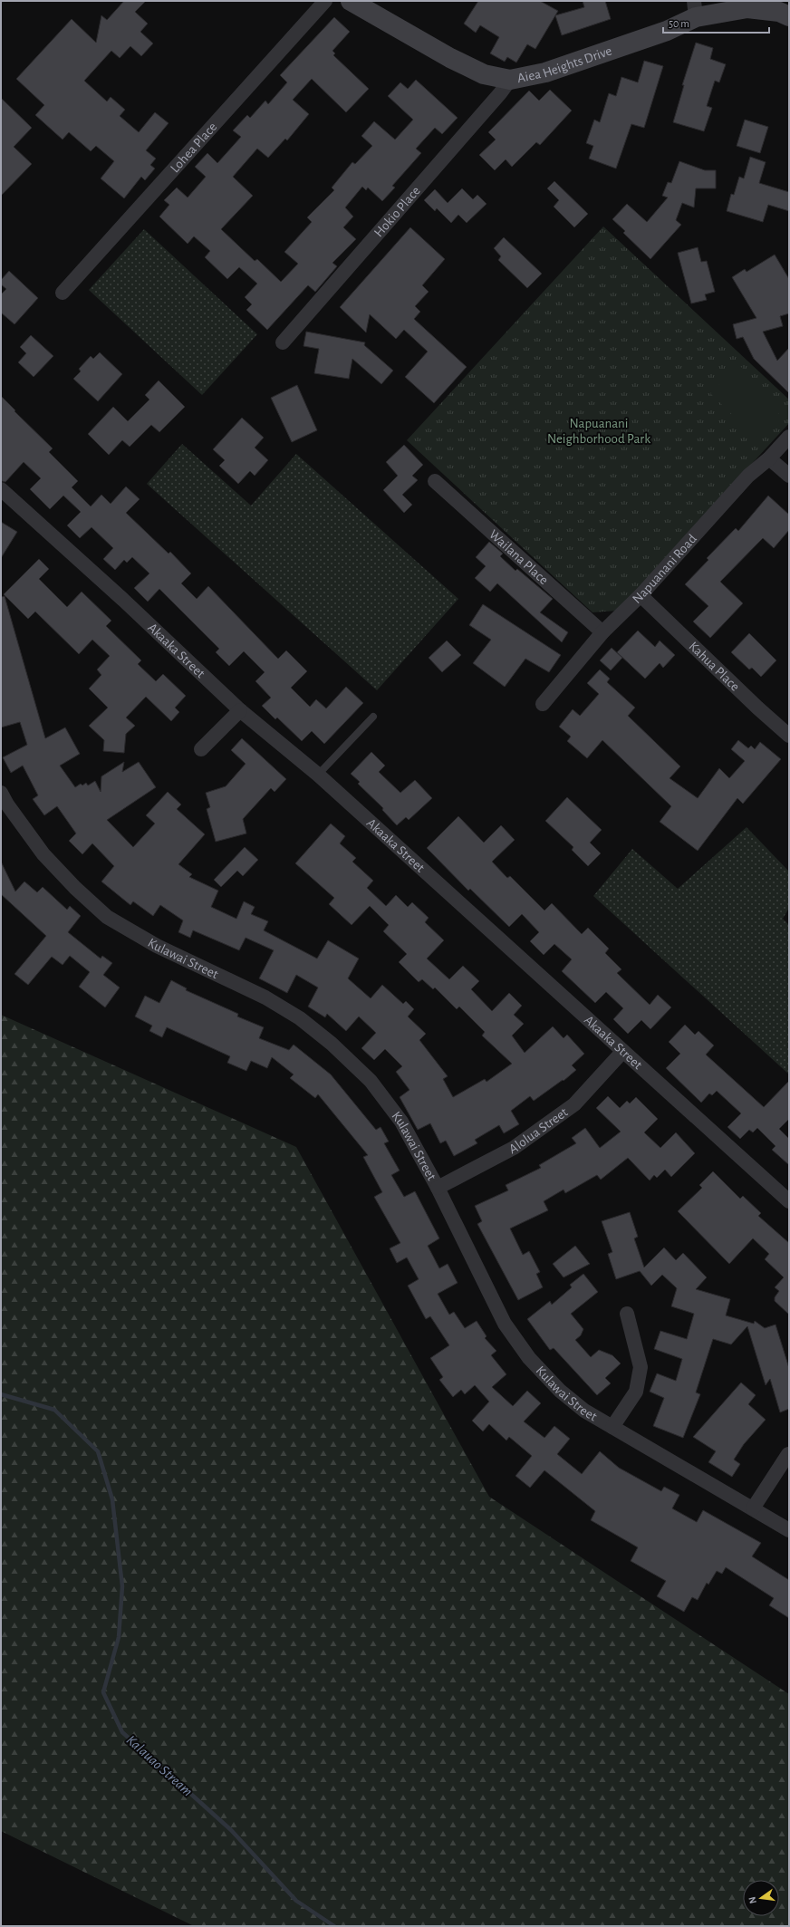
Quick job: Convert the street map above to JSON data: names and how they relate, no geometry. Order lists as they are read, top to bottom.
{
  "streets": {
    "street": [
      "Aiea Heights Drive",
      "Lohea Place",
      "Hokio Place",
      "Wailana Place",
      "Napuanani Road",
      "Akaaka Street",
      "Kahua Place",
      "Kulawai Street",
      "Alolua Street"
    ]
  },
  "crossings": [
    ["Aiea Heights Drive", "Hokio Place"],
    ["Wailana Place", "Napuanani Road"],
    ["Napuanani Road", "Kahua Place"],
    ["Akaaka Street", "Alolua Street"],
    ["Kulawai Street", "Alolua Street"]
  ],
  "water": ["Kalauao Stream"],
  "parks": ["Napuanani Neighborhood Park"],
  "scale_bar": "50 m",
  "north": "left"
}
